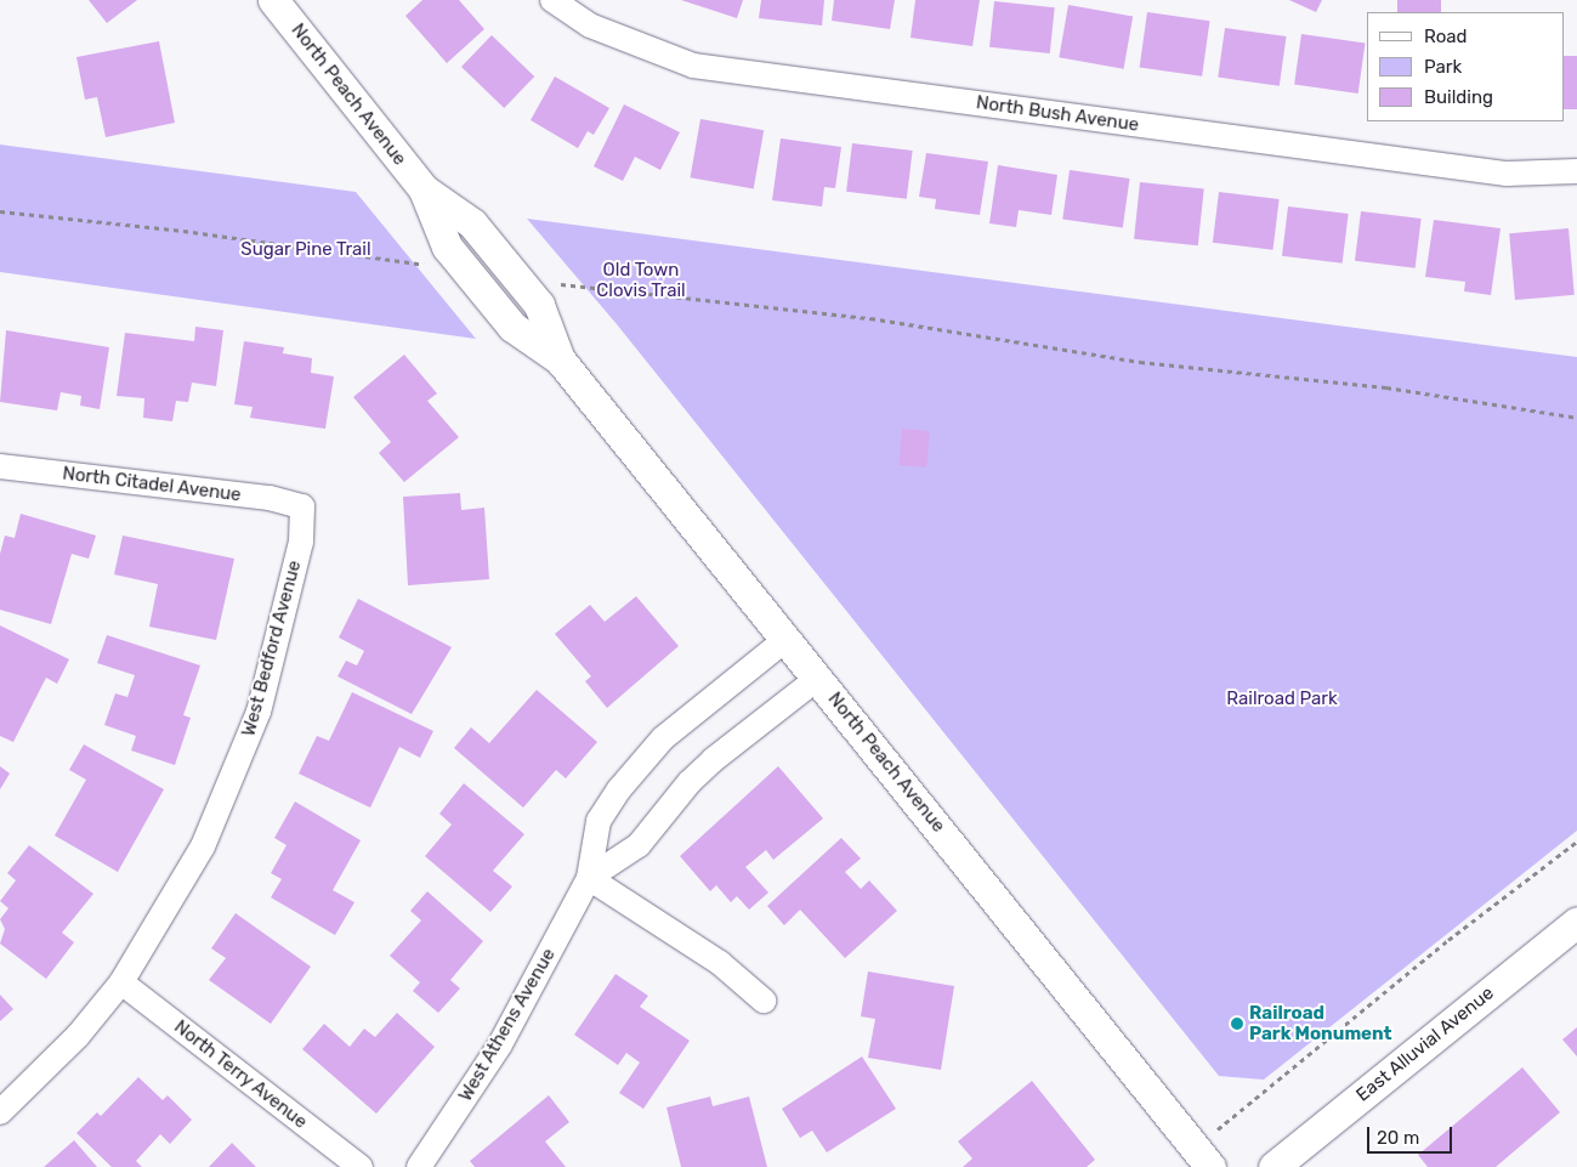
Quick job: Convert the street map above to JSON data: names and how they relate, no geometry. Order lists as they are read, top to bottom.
{
  "streets": {
    "street": [
      "North Peach Avenue",
      "North Bush Avenue",
      "North Citadel Avenue",
      "West Bedford Avenue",
      "West Athens Avenue",
      "East Alluvial Avenue",
      "North Terry Avenue"
    ]
  },
  "crossings": [
    ["North Peach Avenue", "West Athens Avenue"],
    ["North Citadel Avenue", "West Bedford Avenue"],
    ["West Bedford Avenue", "North Terry Avenue"]
  ],
  "parks": ["Sugar Pine Trail", "Old Town Clovis Trail", "Railroad Park"],
  "places": ["Railroad Park Monument"],
  "legend": ["Road", "Park", "Building"],
  "scale_bar": "20 m"
}
